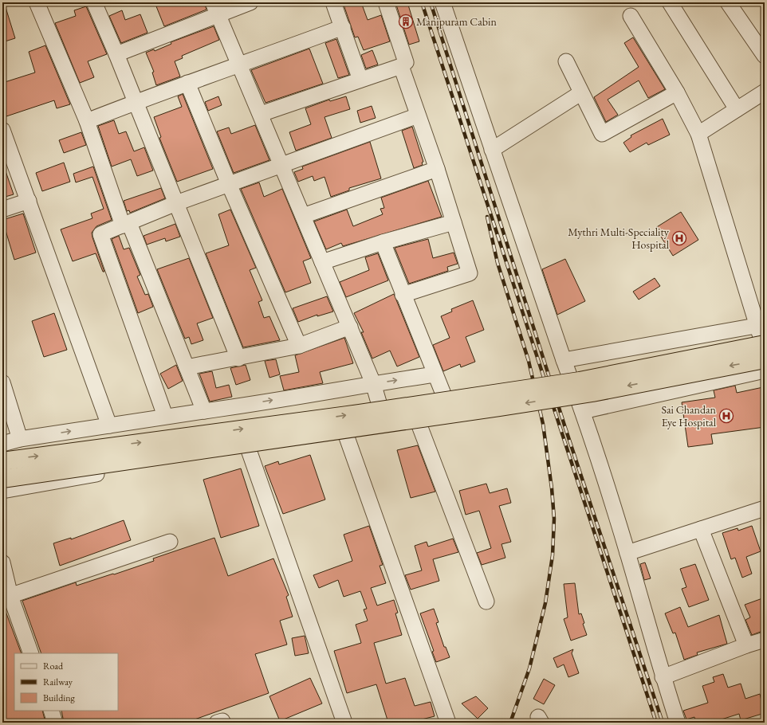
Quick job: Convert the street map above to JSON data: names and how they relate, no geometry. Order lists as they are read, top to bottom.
{
  "places": {
    "building": ["Manipuram Cabin"],
    "hospital": ["Mythri Multi-Speciality Hospital", "Sai Chandan Eye Hospital"]
  },
  "legend": ["Road", "Railway", "Building"]
}
